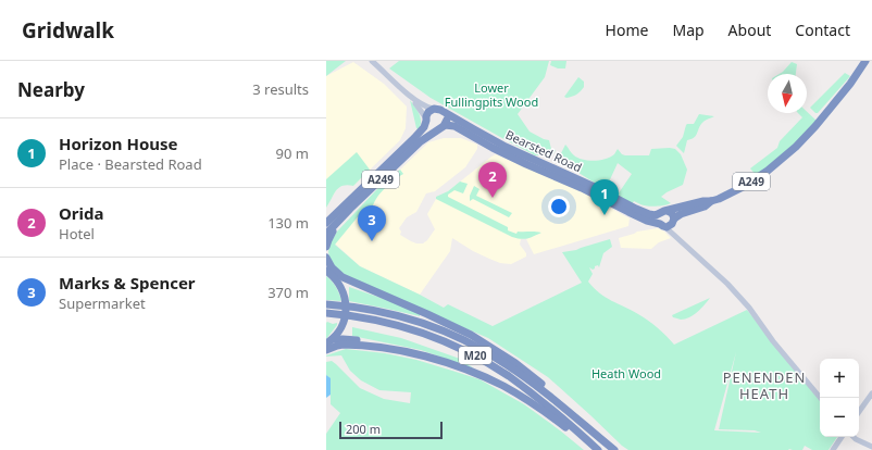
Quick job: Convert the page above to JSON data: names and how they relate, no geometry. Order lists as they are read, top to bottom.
{
  "streets": {
    "highway": ["Bearsted Road", "A249", "M20"]
  },
  "crossings": [
    ["Bearsted Road", "A249"]
  ],
  "districts": ["PENENDEN HEATH"],
  "parks": ["Lower Fullingpits Wood", "Heath Wood"],
  "scale_bar": "200 m",
  "north": "bottom",
  "page": {
    "header": "Gridwalk",
    "nav": [
      "Home",
      "Map",
      "About",
      "Contact"
    ],
    "heading": ["Nearby", "3 results"],
    "list": [
      {
        "mark": "1",
        "name": "Horizon House",
        "note": "Place · Bearsted Road",
        "value": "90 m"
      },
      {
        "mark": "2",
        "name": "Orida",
        "note": "Hotel",
        "value": "130 m"
      },
      {
        "mark": "3",
        "name": "Marks & Spencer",
        "note": "Supermarket",
        "value": "370 m"
      }
    ],
    "pins": ["2", "1", "3"],
    "map_buttons": ["+", "−"],
    "scale": "200 m"
  }
}
